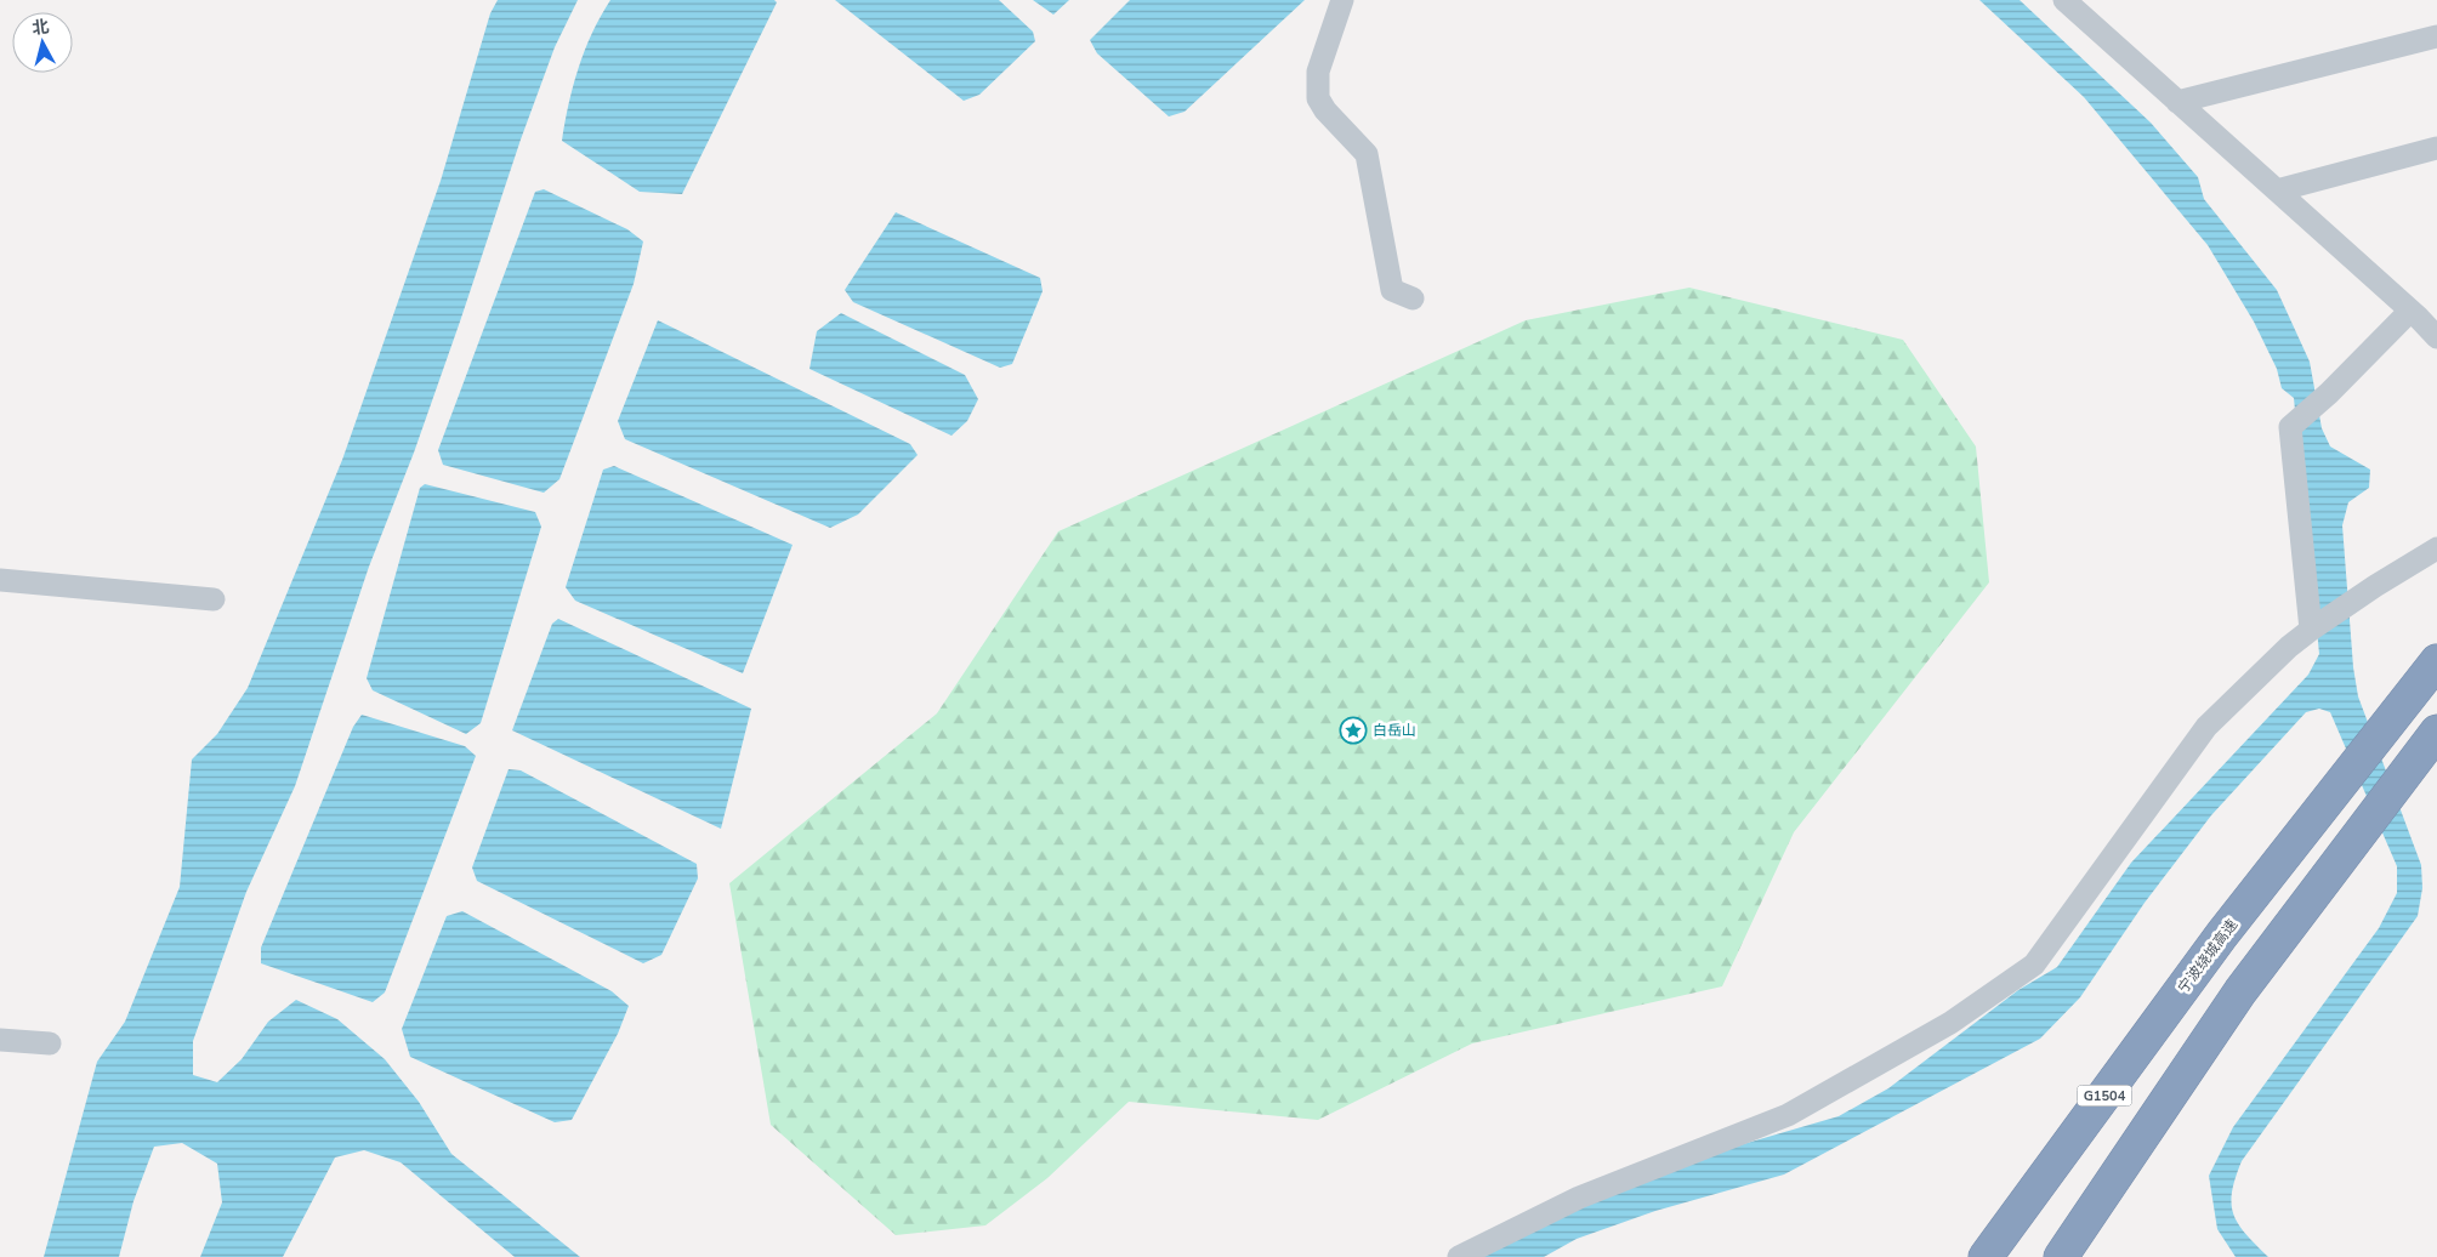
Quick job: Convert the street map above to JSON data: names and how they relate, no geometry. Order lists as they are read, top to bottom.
{
  "streets": {
    "highway": ["宁波绕城高速", "G1504"]
  },
  "places": {
    "place": ["白岳山"]
  },
  "north": "top"
}
